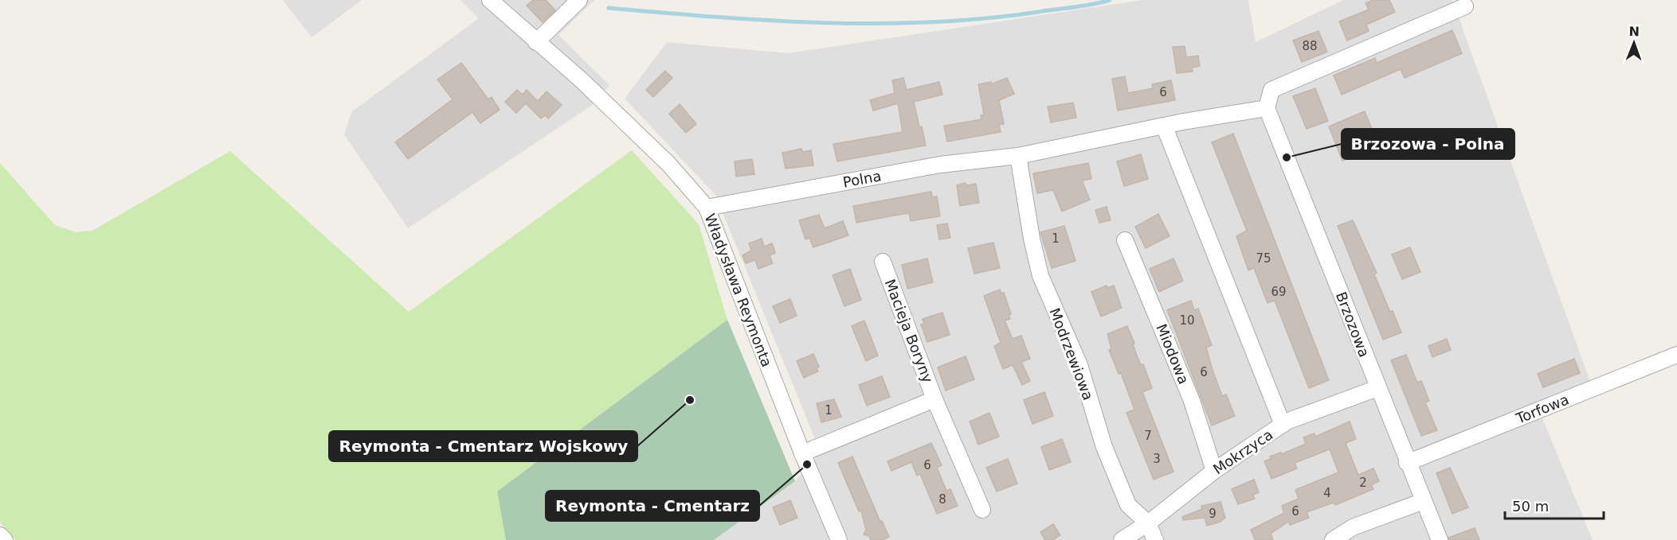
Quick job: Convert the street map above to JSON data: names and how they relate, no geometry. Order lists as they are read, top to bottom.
{
  "streets": {
    "street": [
      "Polna",
      "Władysława Reymonta",
      "Brzozowa",
      "Macieja Boryny",
      "Modrzewiowa",
      "Miodowa",
      "Torfowa",
      "Mokrzyca"
    ]
  },
  "crossings": [
    ["Polna", "Władysława Reymonta"],
    ["Polna", "Modrzewiowa"],
    ["Władysława Reymonta", "Macieja Boryny"],
    ["Brzozowa", "Torfowa"],
    ["Brzozowa", "Mokrzyca"],
    ["Modrzewiowa", "Mokrzyca"],
    ["Miodowa", "Mokrzyca"]
  ],
  "places": ["Brzozowa - Polna", "Reymonta - Cmentarz Wojskowy", "Reymonta - Cmentarz"],
  "house_numbers": [
    "88",
    "6",
    "1",
    "75",
    "69",
    "10",
    "6",
    "1",
    "7",
    "3",
    "6",
    "2",
    "4",
    "8",
    "6",
    "9"
  ],
  "scale_bar": "50 m",
  "north": "top"
}
